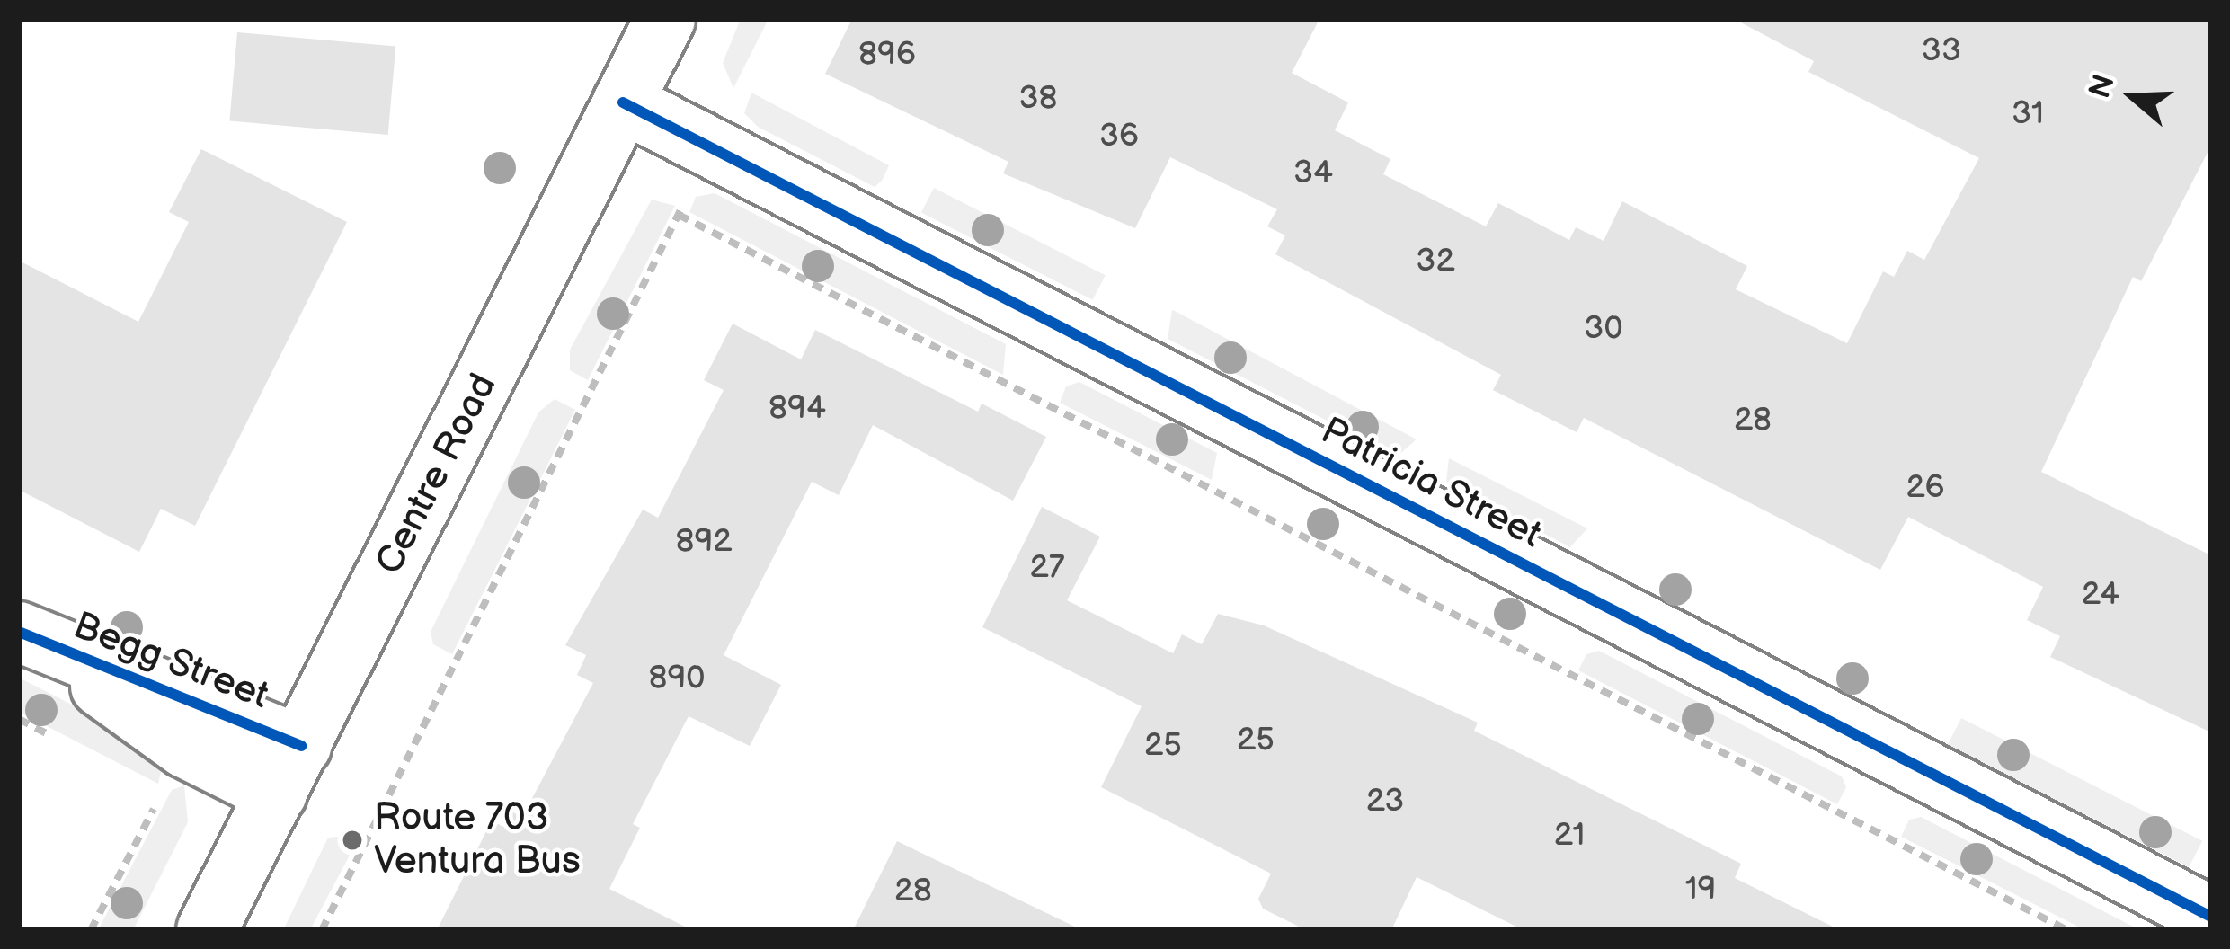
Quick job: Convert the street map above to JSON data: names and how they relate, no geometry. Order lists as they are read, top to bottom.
{
  "streets": {
    "street": ["Centre Road", "Patricia Street", "Begg Street"]
  },
  "crossings": [
    ["Centre Road", "Patricia Street"],
    ["Centre Road", "Begg Street"]
  ],
  "places": ["Route 703 Ventura Bus"],
  "house_numbers": [
    "33",
    "896",
    "38",
    "31",
    "36",
    "34",
    "32",
    "30",
    "894",
    "28",
    "26",
    "892",
    "27",
    "24",
    "890",
    "25",
    "25",
    "23",
    "21",
    "19",
    "28"
  ],
  "north": "left"
}
